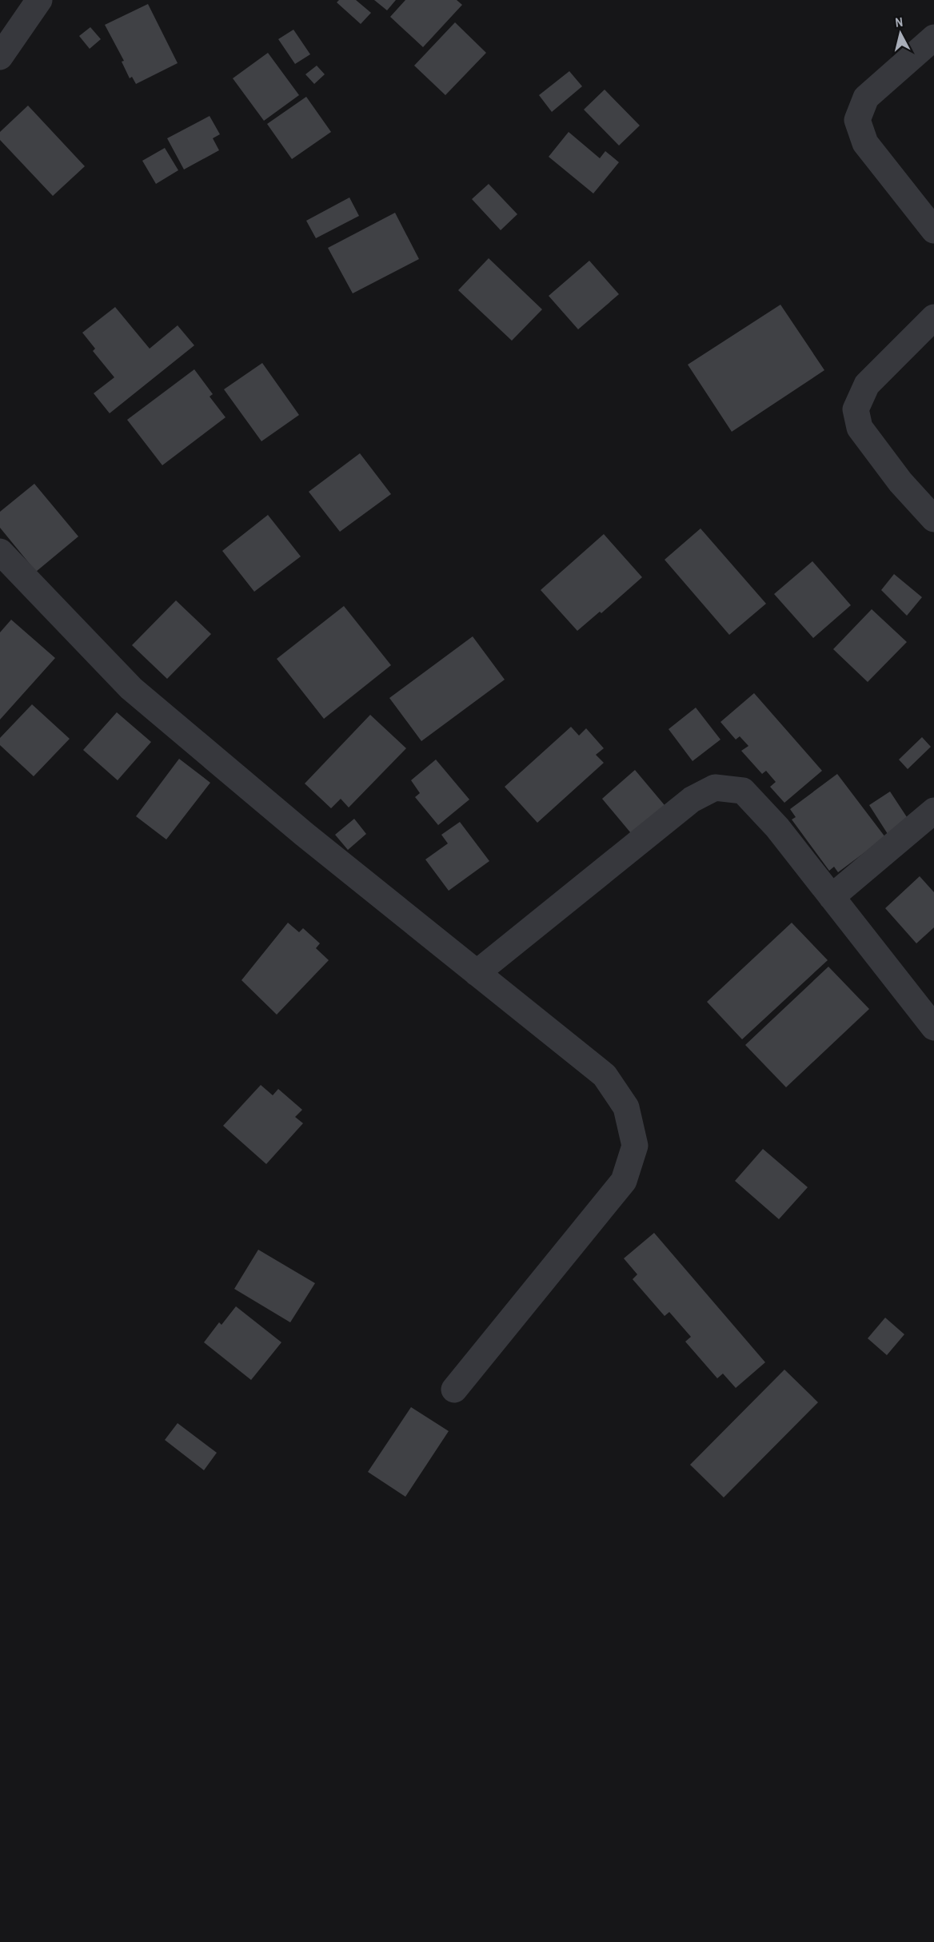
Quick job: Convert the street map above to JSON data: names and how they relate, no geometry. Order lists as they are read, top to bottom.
{
  "north": "top"
}
